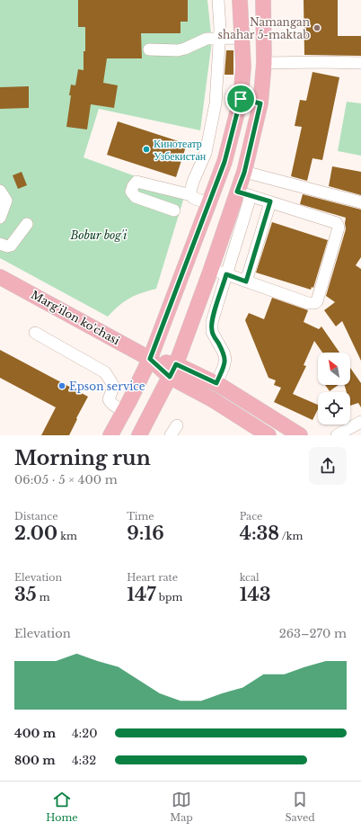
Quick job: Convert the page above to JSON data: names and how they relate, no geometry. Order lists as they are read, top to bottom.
{
  "streets": {
    "main road": ["Marg'ilon ko'chasi"]
  },
  "parks": ["Bobur bog'i"],
  "places": ["Namangan shahar 5-maktab", "Кинотеатр Узбекистан", "Epson service"],
  "north": "top left",
  "page": {
    "heading": ["Morning run", "06:05 · 5 × 400 m"],
    "stats": [
      ["Distance", "2.00 km"],
      ["Time", "9:16"],
      ["Pace", "4:38 /km"],
      ["Elevation", "35 m"],
      ["Heart rate", "147 bpm"],
      ["kcal", "143"]
    ],
    "chart": ["Elevation", "263–270 m"],
    "list": [
      {
        "name": "400 m",
        "note": "4:20"
      },
      {
        "name": "800 m",
        "note": "4:32"
      }
    ],
    "tabs": ["Home", "Map", "Saved"]
  }
}
